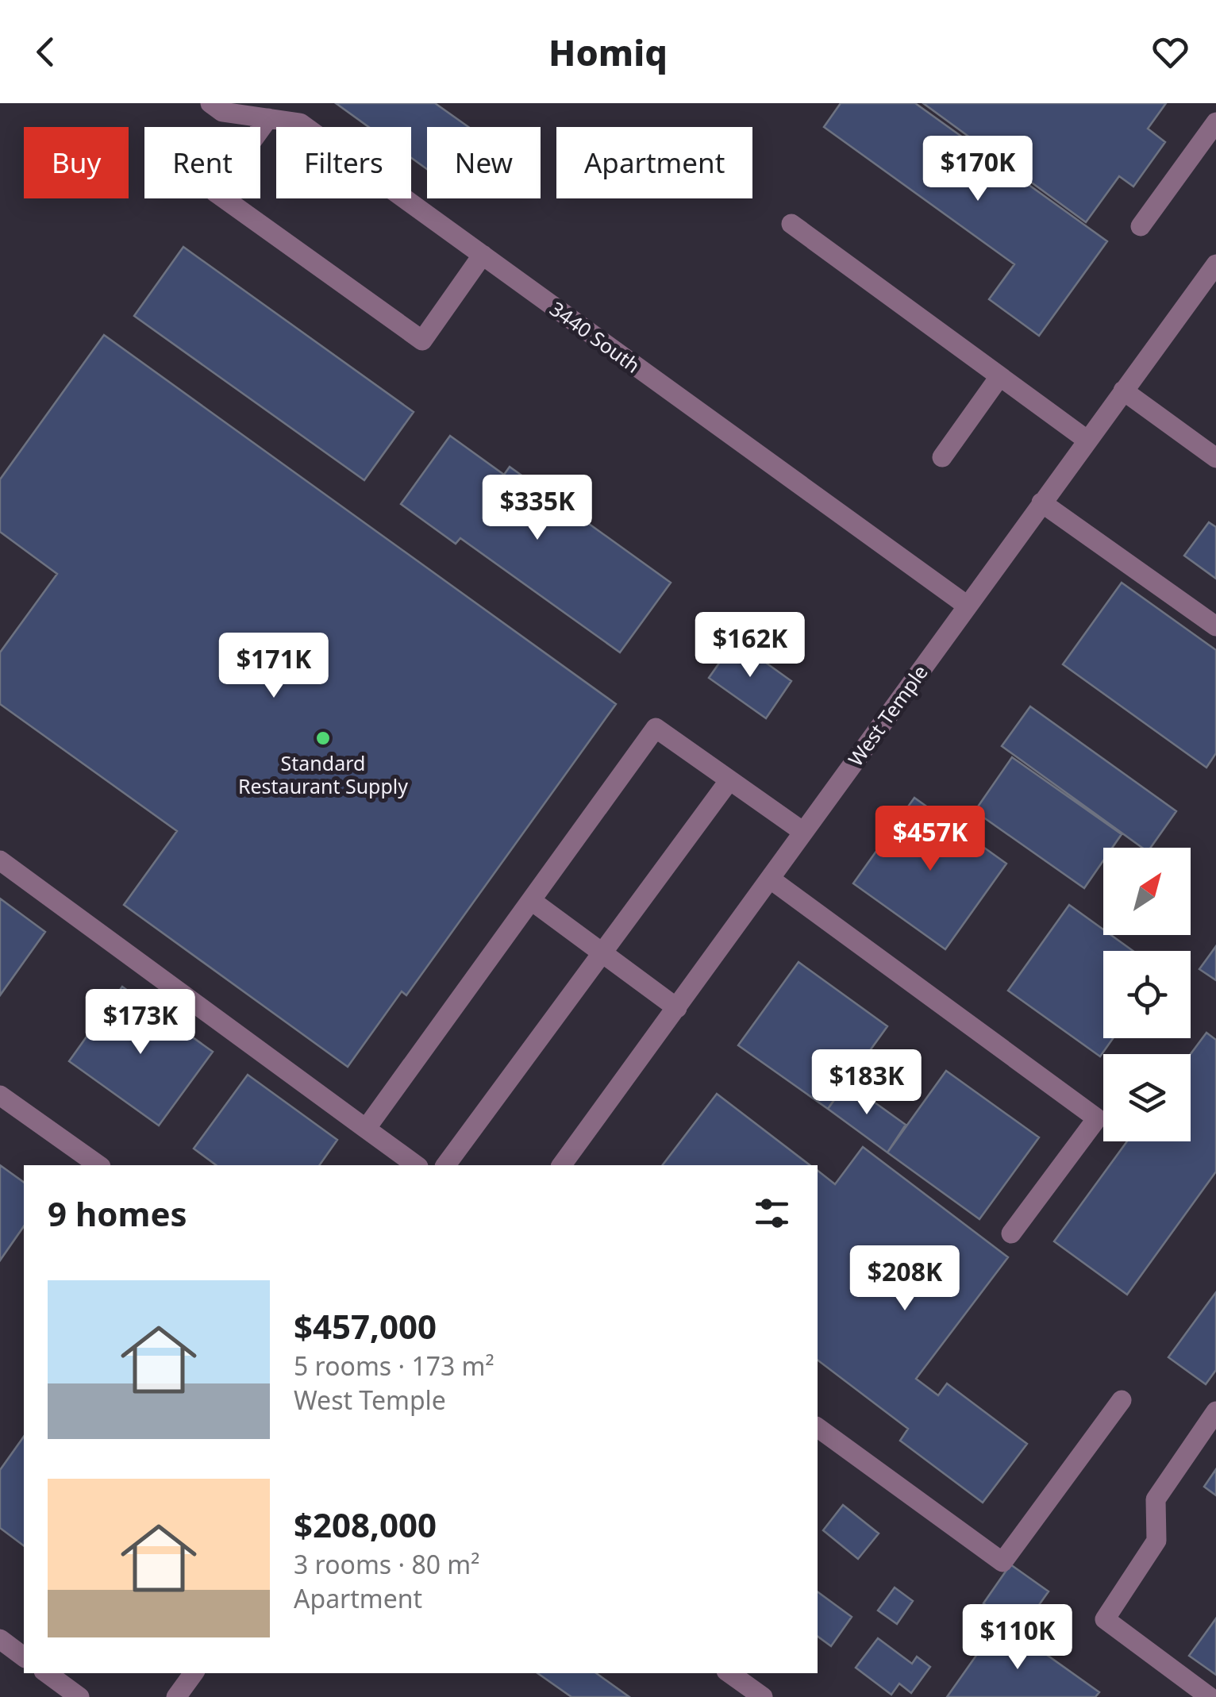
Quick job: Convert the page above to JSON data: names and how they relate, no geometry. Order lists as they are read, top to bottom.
{
  "streets": {
    "street": ["3440 South", "West Temple"]
  },
  "crossings": [
    ["3440 South", "West Temple"]
  ],
  "places": ["Standard Restaurant Supply"],
  "north": "top right",
  "page": {
    "header": "Homiq",
    "chip": [
      "Buy",
      "Rent",
      "Filters",
      "New",
      "Apartment"
    ],
    "price": [
      "$170K",
      "$335K",
      "$162K",
      "$171K",
      "$457K",
      "$173K",
      "$183K",
      "$208K",
      "$110K"
    ],
    "heading": "9 homes",
    "list": [
      {
        "name": "$457,000",
        "note": "5 rooms · 173 m² · West Temple"
      },
      {
        "name": "$208,000",
        "note": "3 rooms · 80 m² · Apartment"
      }
    ]
  }
}
